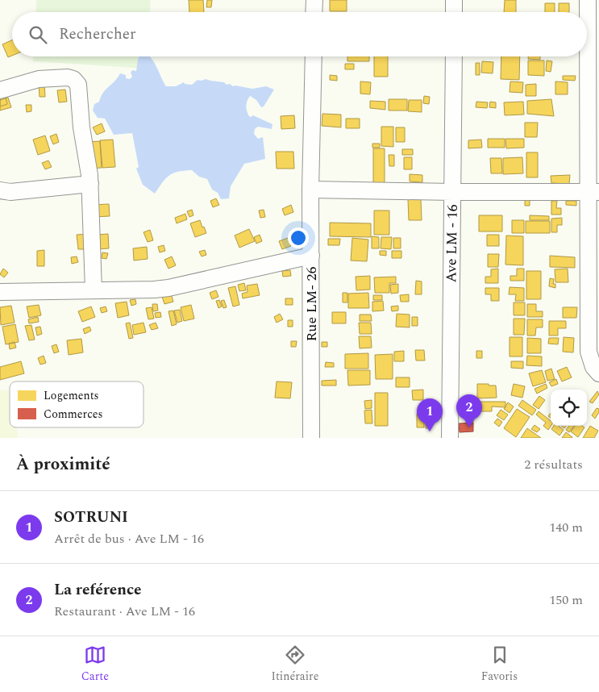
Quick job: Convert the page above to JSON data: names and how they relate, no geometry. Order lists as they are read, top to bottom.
{
  "streets": {
    "street": ["Ave LM - 16", "Rue LM- 26"]
  },
  "legend": ["Logements", "Commerces"],
  "page": {
    "search": "Rechercher",
    "pins": ["2", "1"],
    "heading": ["À proximité", "2 résultats"],
    "list": [
      {
        "mark": "1",
        "name": "SOTRUNI",
        "note": "Arrêt de bus · Ave LM - 16",
        "value": "140 m"
      },
      {
        "mark": "2",
        "name": "La reférence",
        "note": "Restaurant · Ave LM - 16",
        "value": "150 m"
      }
    ],
    "nav": ["Carte", "Itinéraire", "Favoris"]
  }
}
